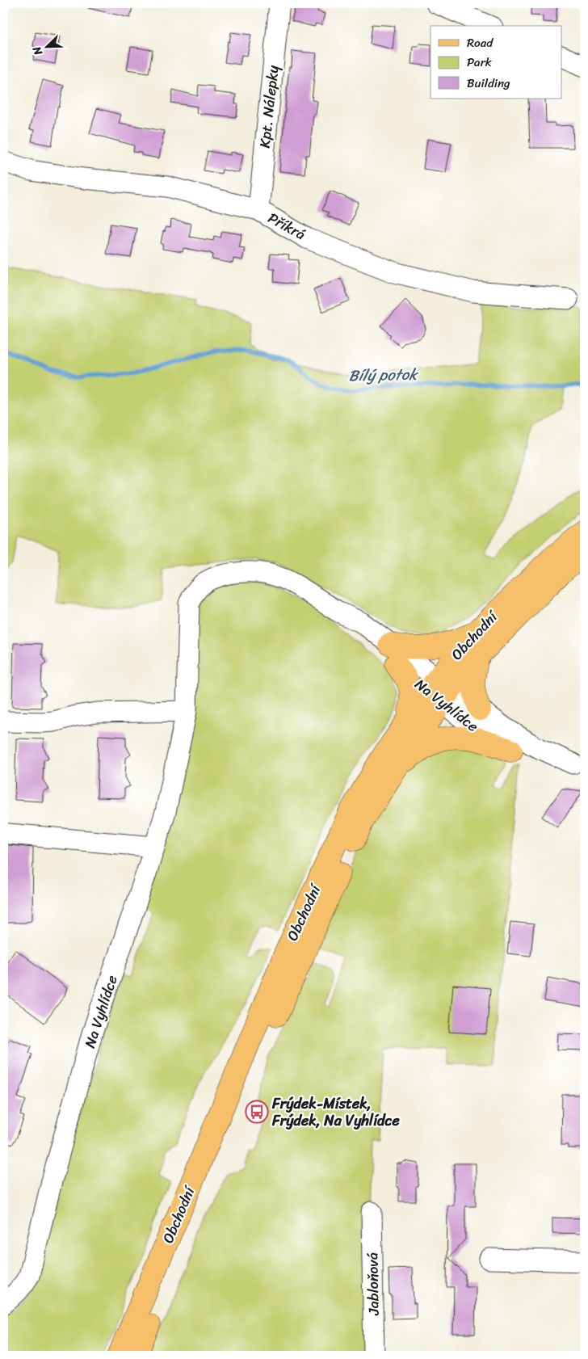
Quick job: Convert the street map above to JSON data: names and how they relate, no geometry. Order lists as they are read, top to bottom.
{
  "streets": {
    "main road": ["Obchodní"],
    "street": [
      "Kpt. Nálepky",
      "Příkrá",
      "Na Vyhlídce",
      "Jabloňová"
    ]
  },
  "crossings": [
    ["Kpt. Nálepky", "Příkrá"],
    ["Obchodní", "Na Vyhlídce"]
  ],
  "water": ["Bílý potok"],
  "places": {
    "bus stop": ["Frýdek-Místek, Frýdek, Na Vyhlídce"]
  },
  "legend": ["Road", "Park", "Building"],
  "north": "bottom left"
}
